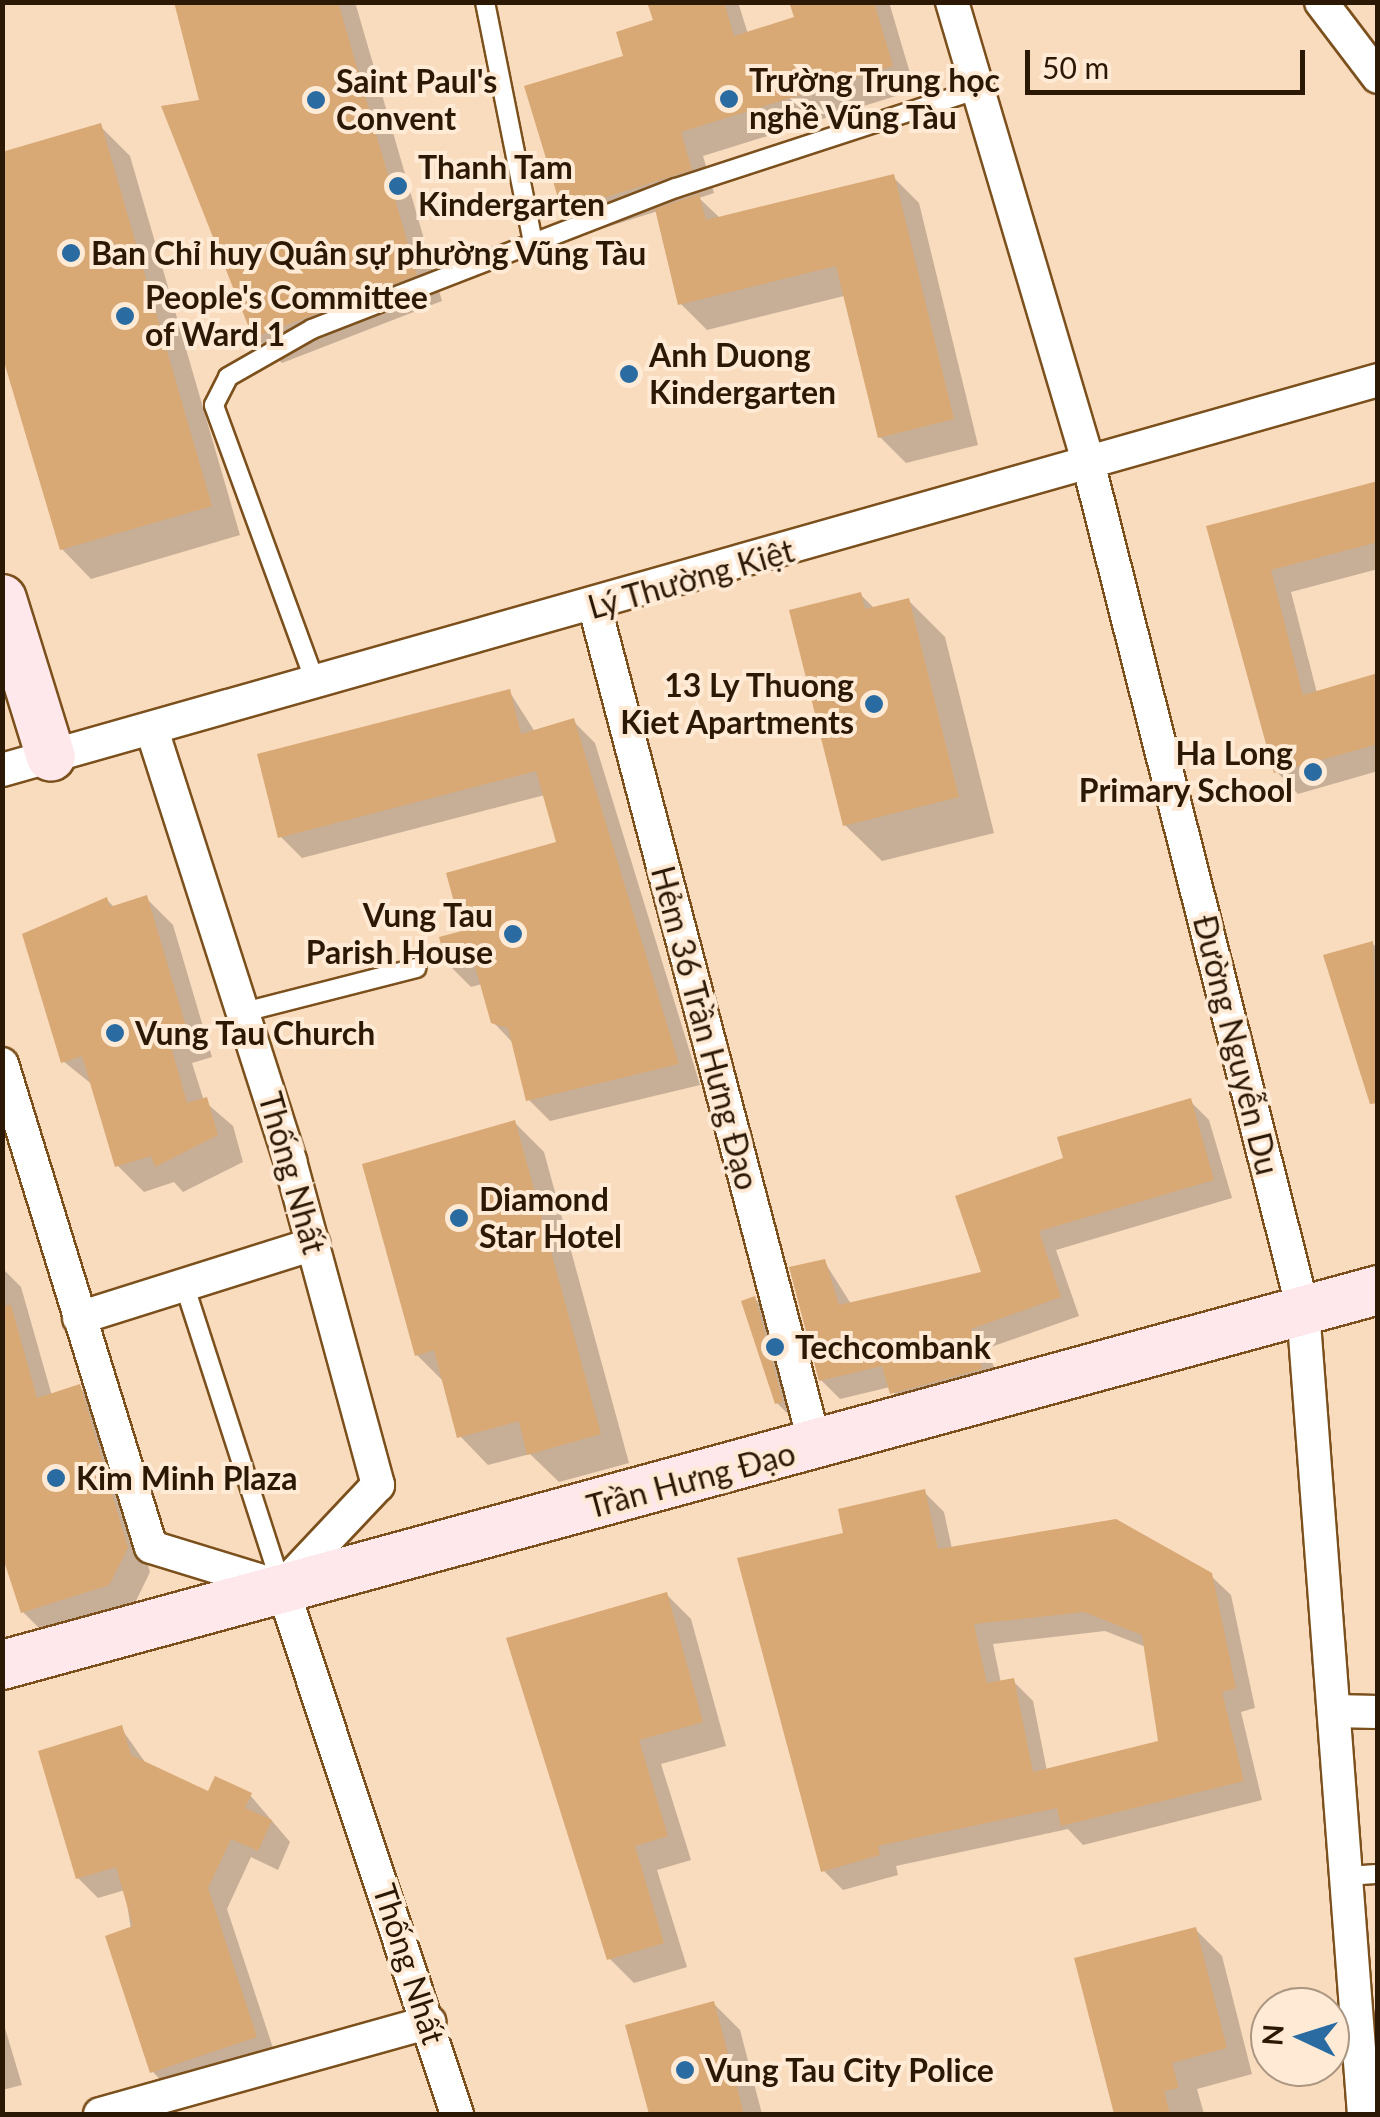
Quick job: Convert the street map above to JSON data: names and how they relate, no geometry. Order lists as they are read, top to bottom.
{
  "streets": {
    "main road": ["Trần Hưng Đạo"],
    "street": [
      "Lý Thường Kiệt",
      "Hẻm 36 Trần Hưng Đạo",
      "Đường Nguyễn Du",
      "Thống Nhất"
    ]
  },
  "crossings": [
    ["Lý Thường Kiệt", "Hẻm 36 Trần Hưng Đạo"],
    ["Lý Thường Kiệt", "Đường Nguyễn Du"],
    ["Lý Thường Kiệt", "Thống Nhất"],
    ["Hẻm 36 Trần Hưng Đạo", "Trần Hưng Đạo"],
    ["Đường Nguyễn Du", "Trần Hưng Đạo"],
    ["Thống Nhất", "Trần Hưng Đạo"]
  ],
  "places": [
    "Trường Trung học nghề Vũng Tàu",
    "Saint Paul's Convent",
    "Thanh Tam Kindergarten",
    "Ban Chỉ huy Quân sự phường Vũng Tàu",
    "People's Committee of Ward 1",
    "Anh Duong Kindergarten",
    "13 Ly Thuong Kiet Apartments",
    "Ha Long Primary School",
    "Vung Tau Parish House",
    "Vung Tau Church",
    "Diamond Star Hotel",
    "Techcombank",
    "Kim Minh Plaza",
    "Vung Tau City Police"
  ],
  "scale_bar": "50 m",
  "north": "left"
}
